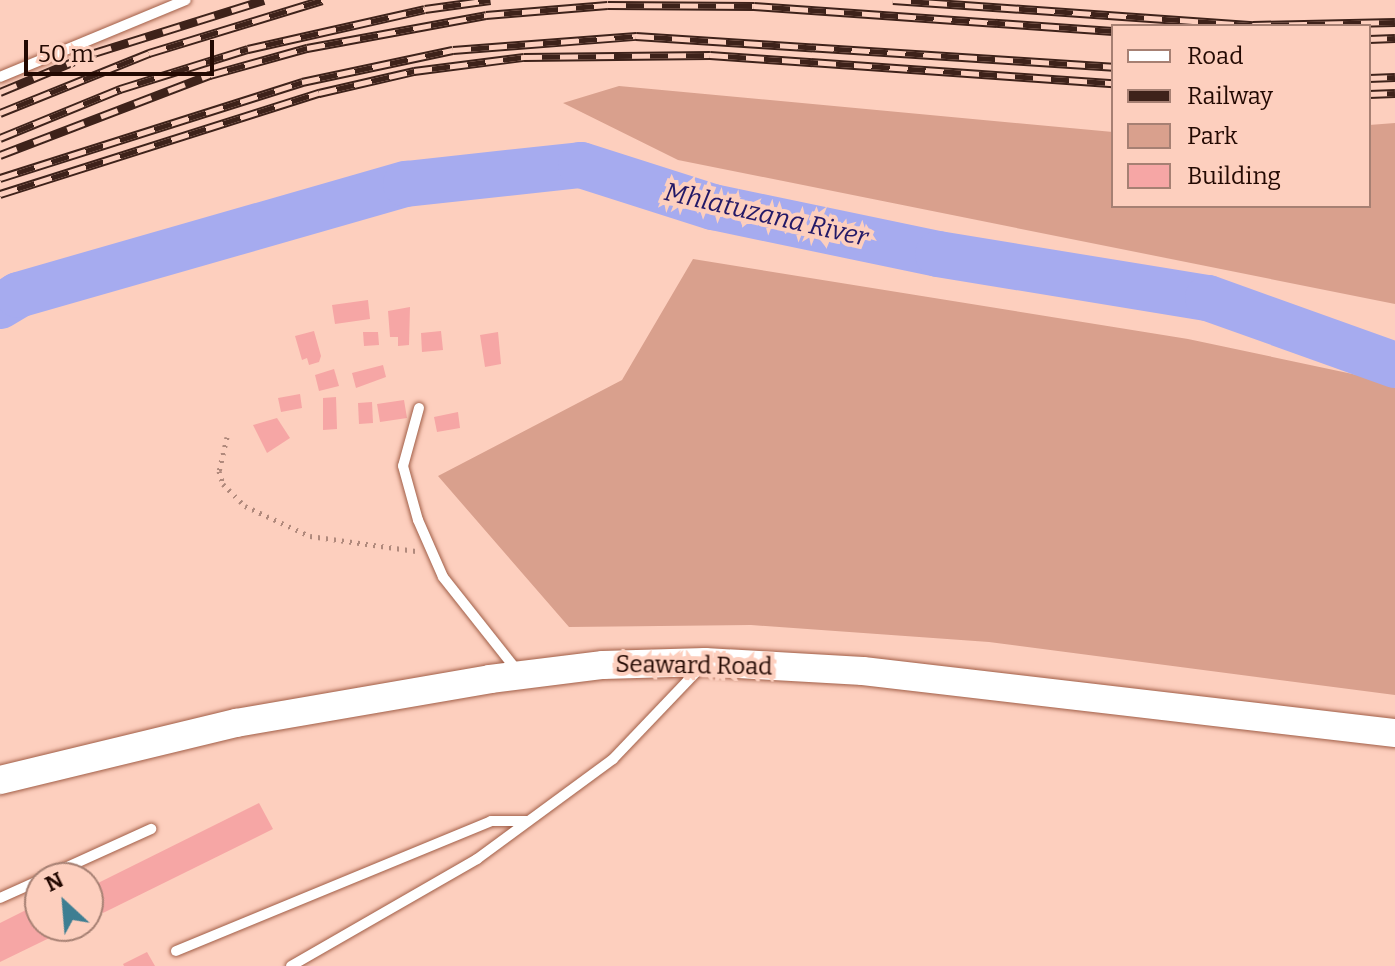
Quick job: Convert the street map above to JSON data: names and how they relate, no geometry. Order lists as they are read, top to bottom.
{
  "streets": {
    "street": ["Seaward Road"]
  },
  "water": ["Mhlatuzana River"],
  "legend": [
    "Road",
    "Railway",
    "Park",
    "Building"
  ],
  "scale_bar": "50 m",
  "north": "top left"
}
